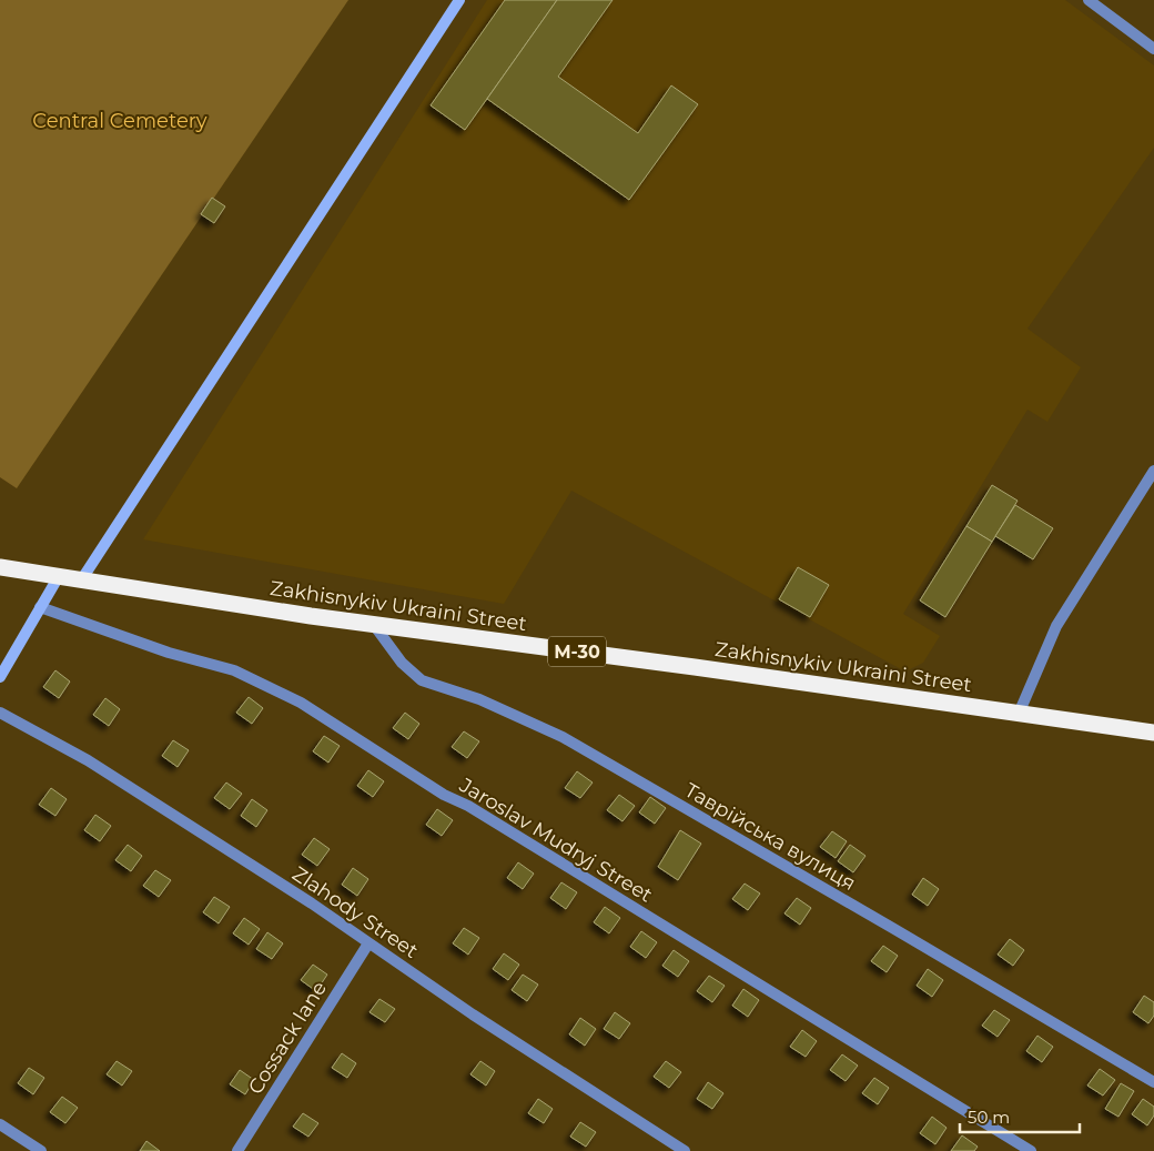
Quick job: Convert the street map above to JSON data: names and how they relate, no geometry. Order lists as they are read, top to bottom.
{
  "streets": {
    "highway": ["Zakhisnykiv Ukraini Street", "М-30"],
    "street": [
      "Таврійська вулиця",
      "Jaroslav Mudryj Street",
      "Zlahody Street",
      "Cossack lane"
    ]
  },
  "crossings": [
    ["Zakhisnykiv Ukraini Street", "Таврійська вулиця"],
    ["Zlahody Street", "Cossack lane"]
  ],
  "parks": ["Central Cemetery"],
  "scale_bar": "50 m"
}
